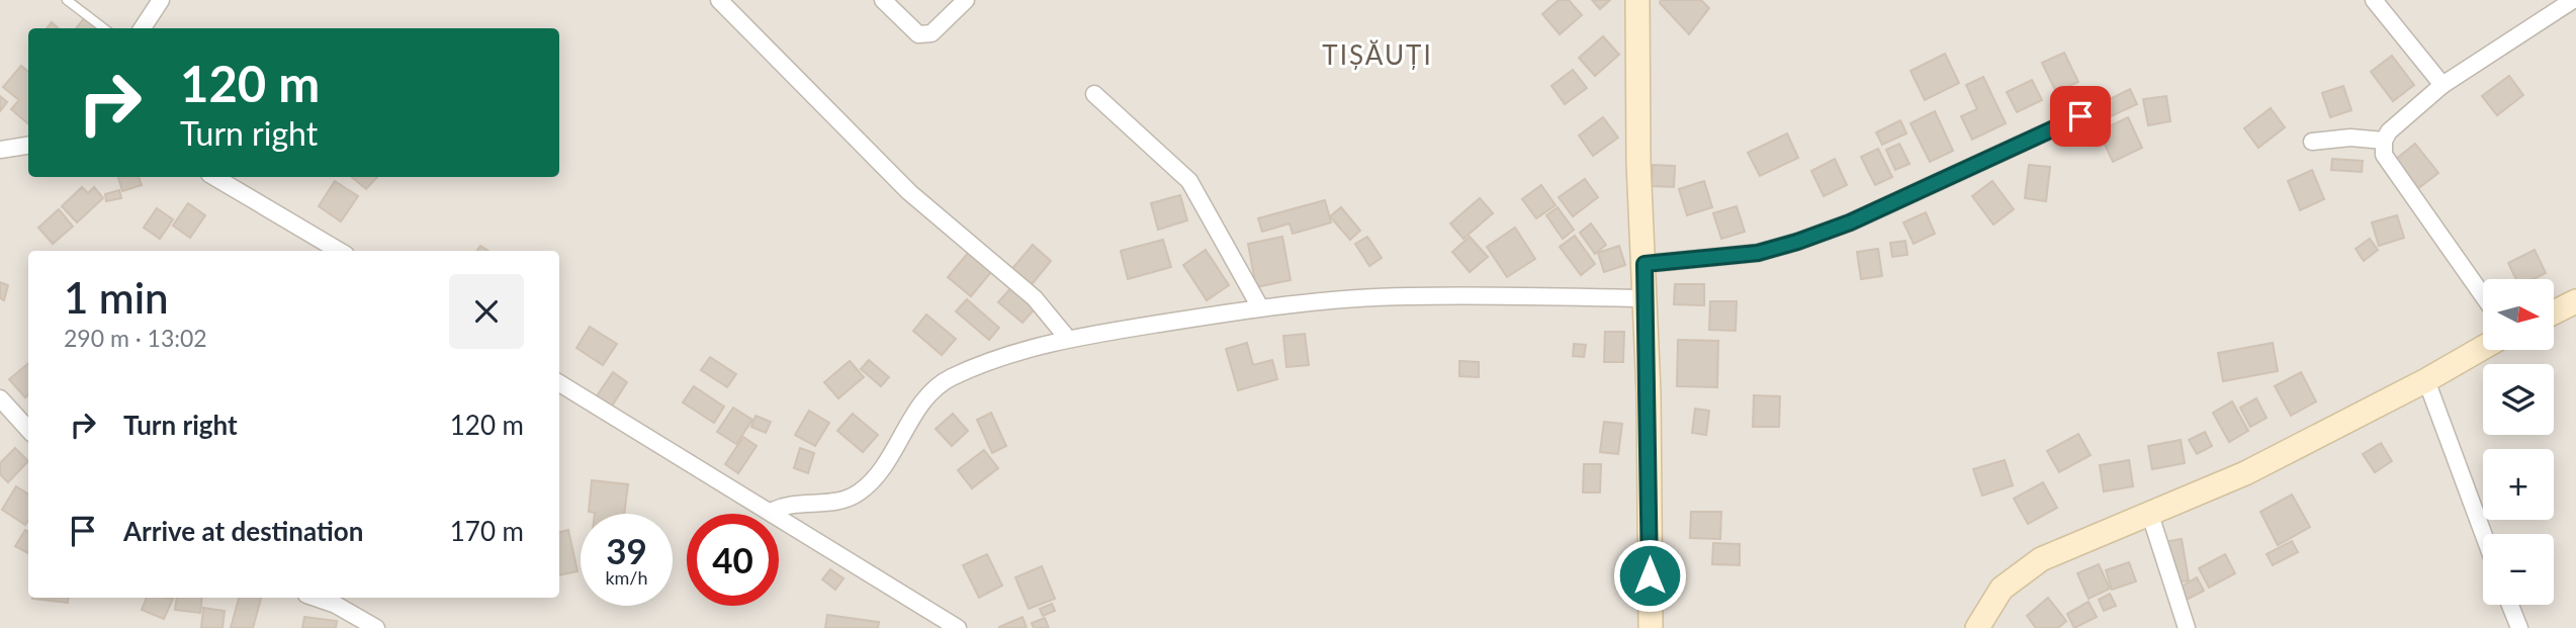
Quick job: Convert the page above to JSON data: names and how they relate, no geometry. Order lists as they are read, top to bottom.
{
  "districts": ["TIȘĂUȚI"],
  "north": "right",
  "page": {
    "turn": ["120 m", "Turn right"],
    "heading": ["1 min", "290 m · 13:02"],
    "map_buttons": ["+", "−"],
    "list": [
      {
        "name": "Turn right",
        "value": "120 m"
      },
      {
        "name": "Arrive at destination",
        "value": "170 m"
      }
    ],
    "speed": "39 km/h",
    "limit": "40"
  }
}
